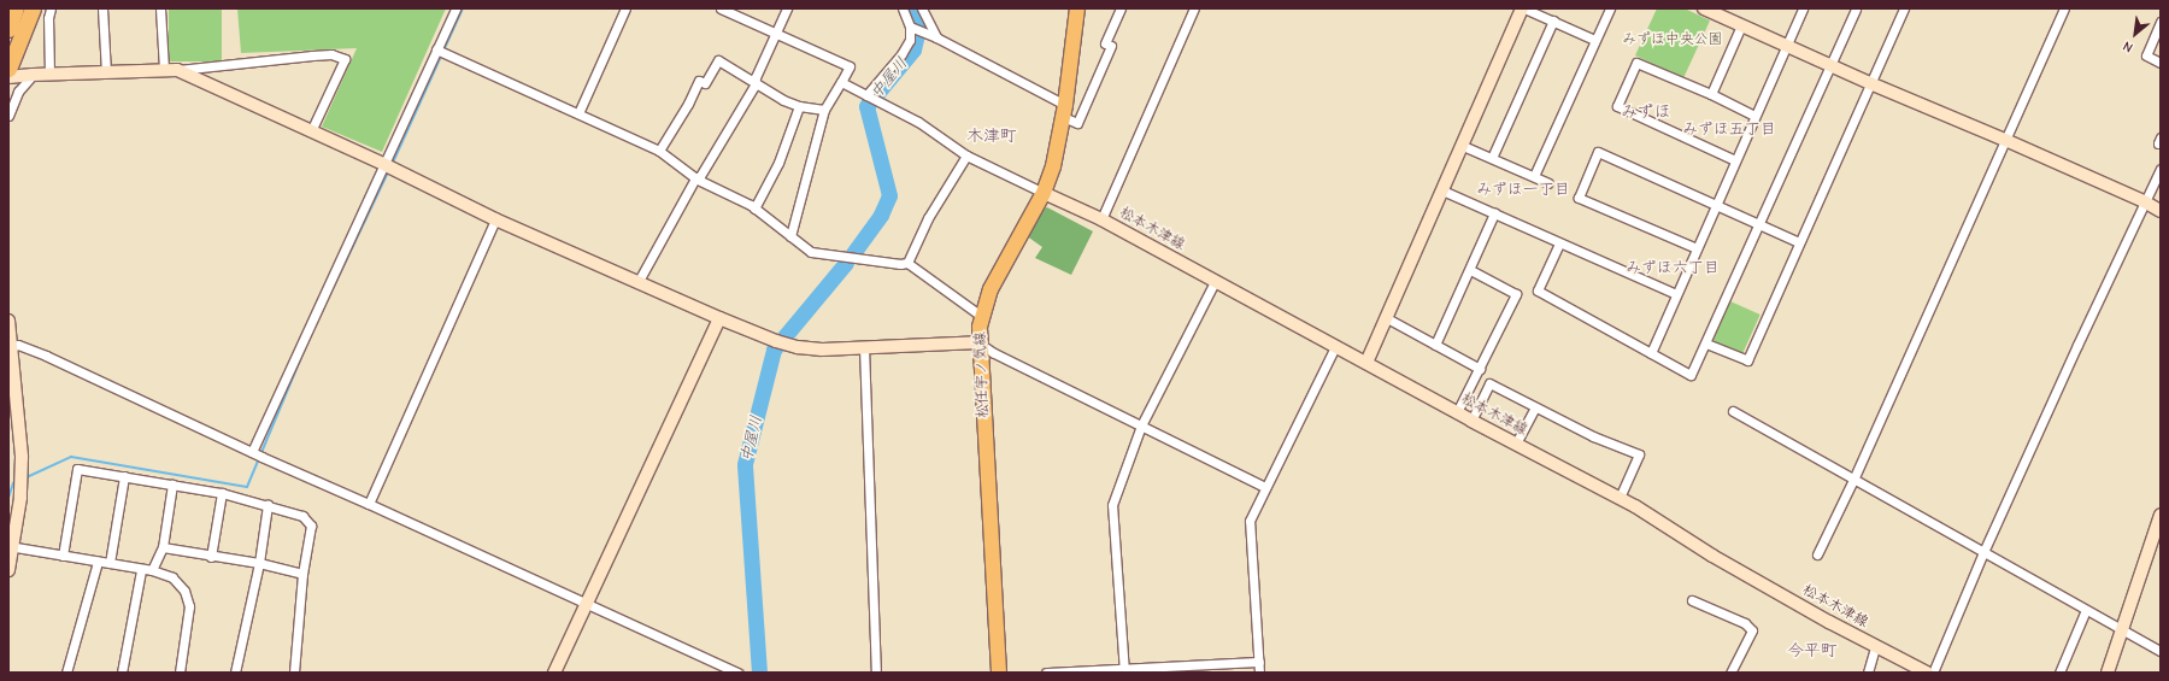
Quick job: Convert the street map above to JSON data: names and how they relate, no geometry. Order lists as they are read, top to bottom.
{
  "streets": {
    "main road": ["松任宇ノ気線"],
    "street": ["松本木津線"]
  },
  "crossings": [
    ["松本木津線", "松任宇ノ気線"]
  ],
  "districts": [
    "みずほ",
    "みずほ五丁目",
    "木津町",
    "みずほ一丁目",
    "みずほ六丁目",
    "今平町"
  ],
  "water": ["中屋川"],
  "parks": ["みずほ中央公園"],
  "north": "bottom left"
}
